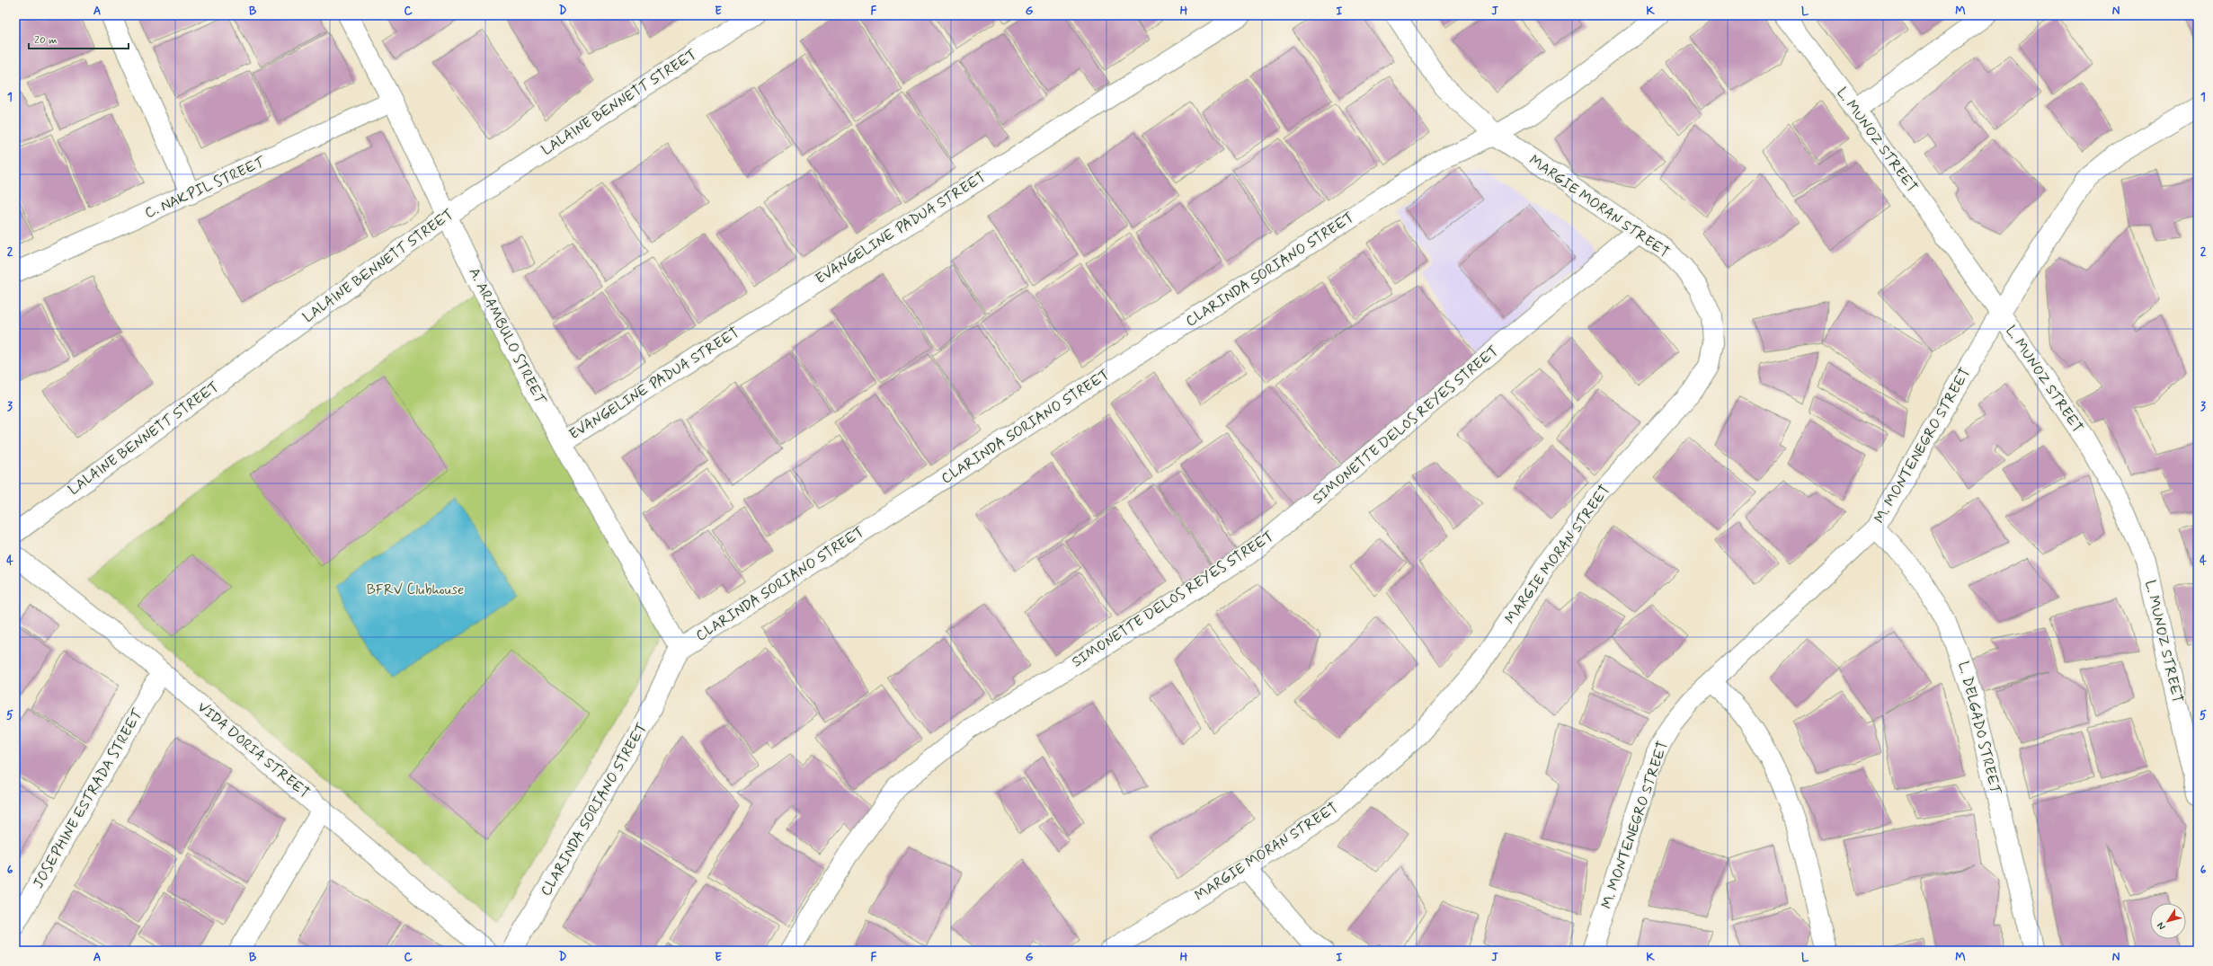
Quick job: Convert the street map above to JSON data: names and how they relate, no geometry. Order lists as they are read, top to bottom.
{
  "streets": {
    "street": [
      "LALAINE BENNETT STREET",
      "L. MUNOZ STREET",
      "C. NAKPIL STREET",
      "MARGIE MORAN STREET",
      "EVANGELINE PADUA STREET",
      "CLARINDA SORIANO STREET",
      "A. ARAMBULO STREET",
      "SIMONETTE DELOS REYES STREET",
      "M. MONTENEGRO STREET",
      "L. DELGADO STREET",
      "VIDA DORIA STREET",
      "JOSEPHINE ESTRADA STREET"
    ]
  },
  "crossings": [
    ["LALAINE BENNETT STREET", "A. ARAMBULO STREET"],
    ["L. MUNOZ STREET", "M. MONTENEGRO STREET"],
    ["C. NAKPIL STREET", "A. ARAMBULO STREET"],
    ["MARGIE MORAN STREET", "CLARINDA SORIANO STREET"],
    ["MARGIE MORAN STREET", "SIMONETTE DELOS REYES STREET"],
    ["EVANGELINE PADUA STREET", "A. ARAMBULO STREET"],
    ["CLARINDA SORIANO STREET", "A. ARAMBULO STREET"],
    ["M. MONTENEGRO STREET", "L. DELGADO STREET"],
    ["VIDA DORIA STREET", "JOSEPHINE ESTRADA STREET"]
  ],
  "parks": ["BFRV Clubhouse"],
  "scale_bar": "20 m",
  "north": "bottom left",
  "grid": {
    "columns": [
      "A",
      "B",
      "C",
      "D",
      "E",
      "F",
      "G",
      "H",
      "I",
      "J",
      "K",
      "L",
      "M",
      "N"
    ],
    "rows": [
      "1",
      "2",
      "3",
      "4",
      "5",
      "6"
    ]
  }
}
